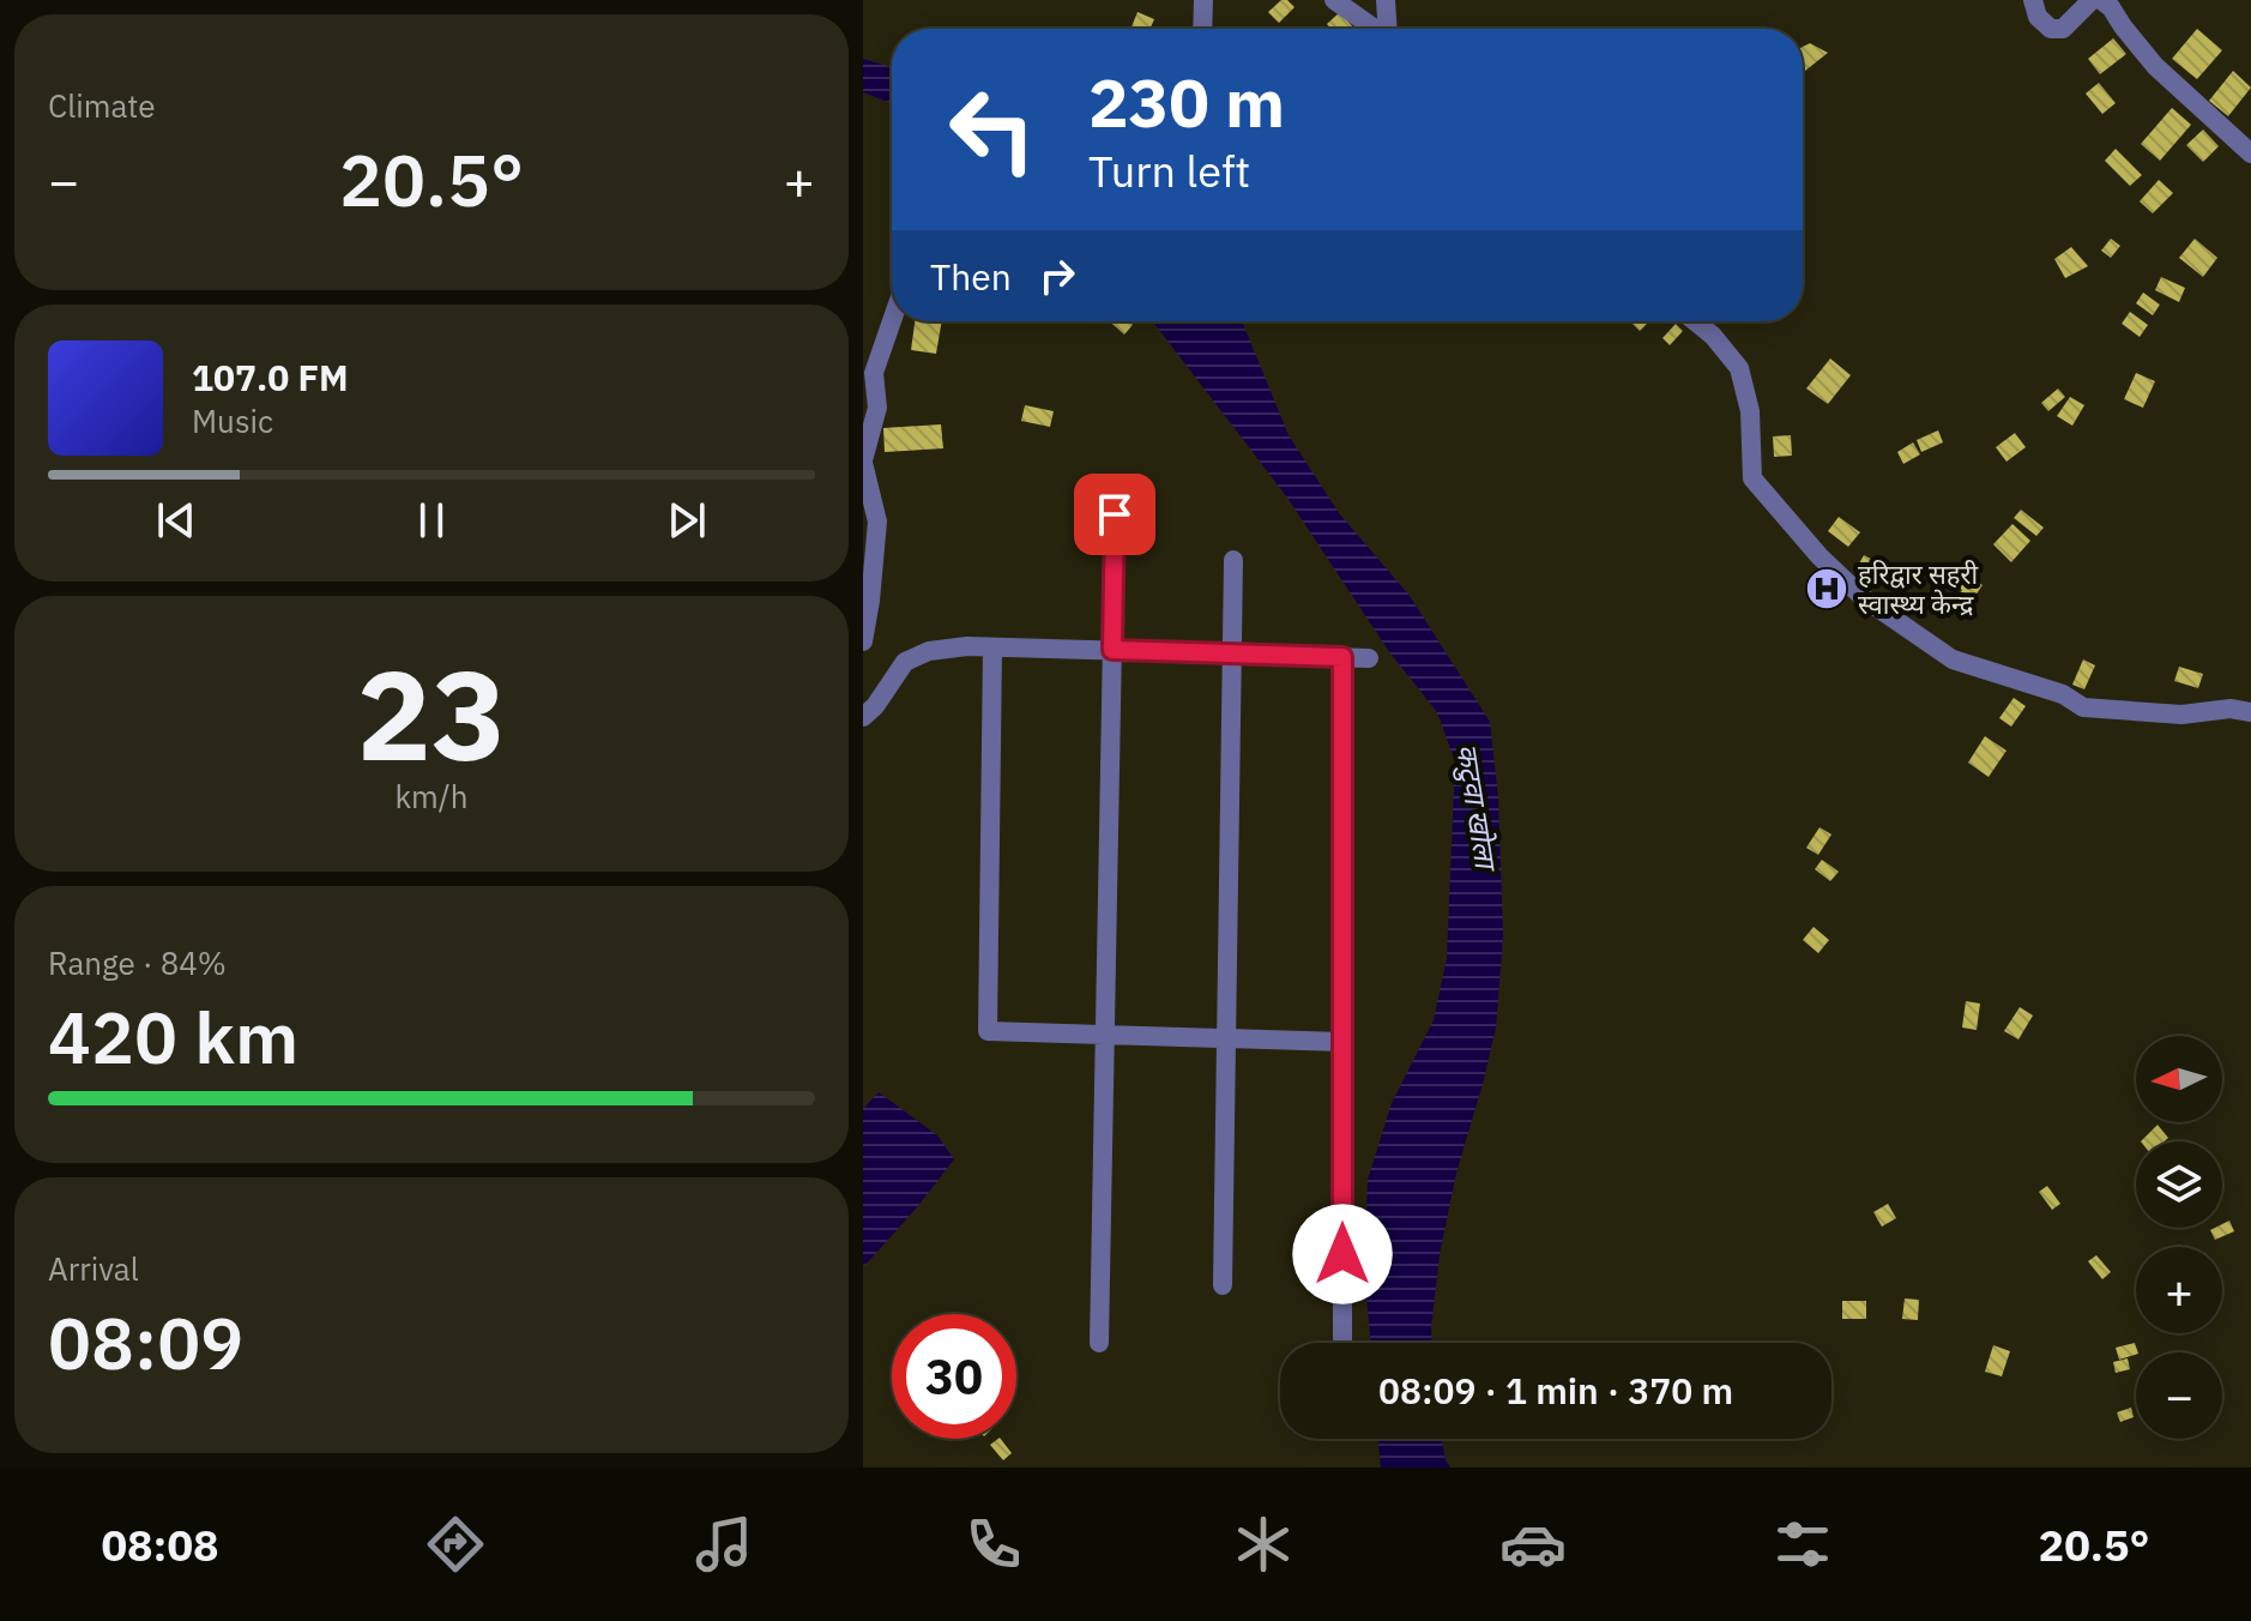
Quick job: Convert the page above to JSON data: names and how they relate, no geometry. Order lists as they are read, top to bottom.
{
  "water": ["कटुवा खोला"],
  "places": {
    "hospital": ["हरिद्वार सहरी स्वास्थ्य केन्द्र"]
  },
  "north": "left",
  "page": {
    "tile": [
      "Climate",
      ["23", "km/h"],
      ["Range · 84%", "420 km"],
      ["Arrival", "08:09"]
    ],
    "turn": ["230 m", "Turn left"],
    "heat": ["−", "20.5°", "+"],
    "then": "Then",
    "song": ["107.0 FM", "Music"],
    "map_buttons": ["+", "−"],
    "limit": "30",
    "trip": "08:09 · 1 min · 370 m",
    "tabs": ["08:08", "20.5°"]
  }
}
